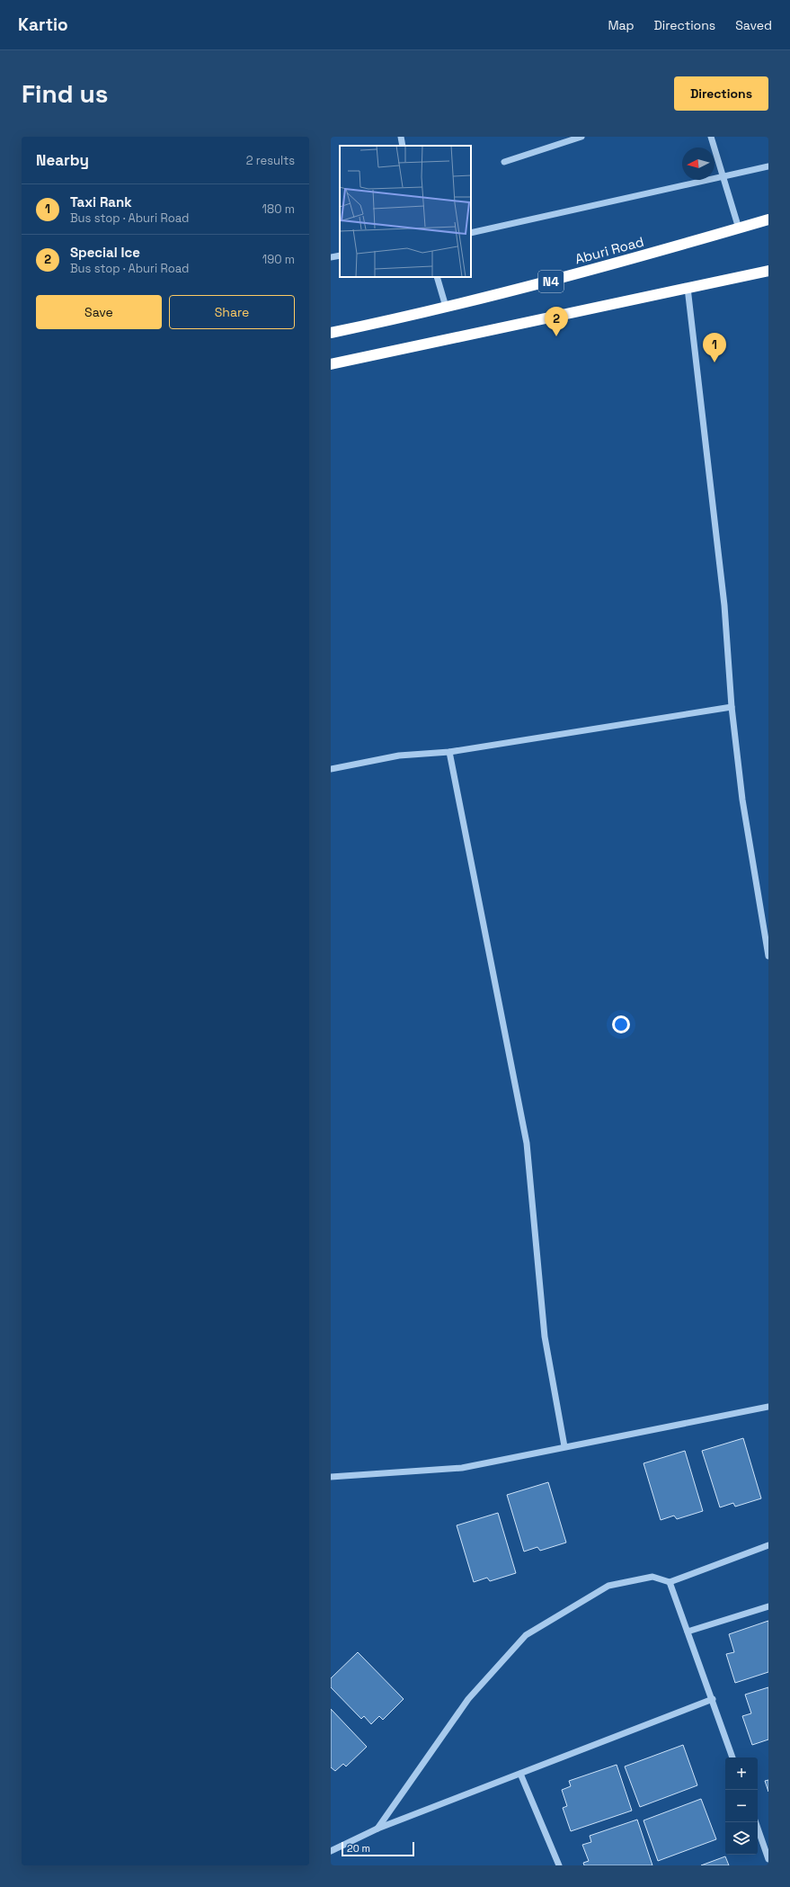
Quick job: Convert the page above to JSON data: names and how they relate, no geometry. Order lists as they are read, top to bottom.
{
  "streets": {
    "highway": ["Aburi Road", "N4"]
  },
  "scale_bar": "20 m",
  "north": "left",
  "page": {
    "header": "Kartio",
    "nav": ["Map", "Directions", "Saved"],
    "buttons": [
      "Directions",
      ["Save", "Share"]
    ],
    "title": "Find us",
    "heading": ["Nearby", "2 results"],
    "list": [
      {
        "mark": "1",
        "name": "Taxi Rank",
        "note": "Bus stop · Aburi Road",
        "value": "180 m"
      },
      {
        "mark": "2",
        "name": "Special Ice",
        "note": "Bus stop · Aburi Road",
        "value": "190 m"
      }
    ],
    "pins": ["2", "1"],
    "map_buttons": ["+", "−"],
    "scale": "20 m"
  }
}
